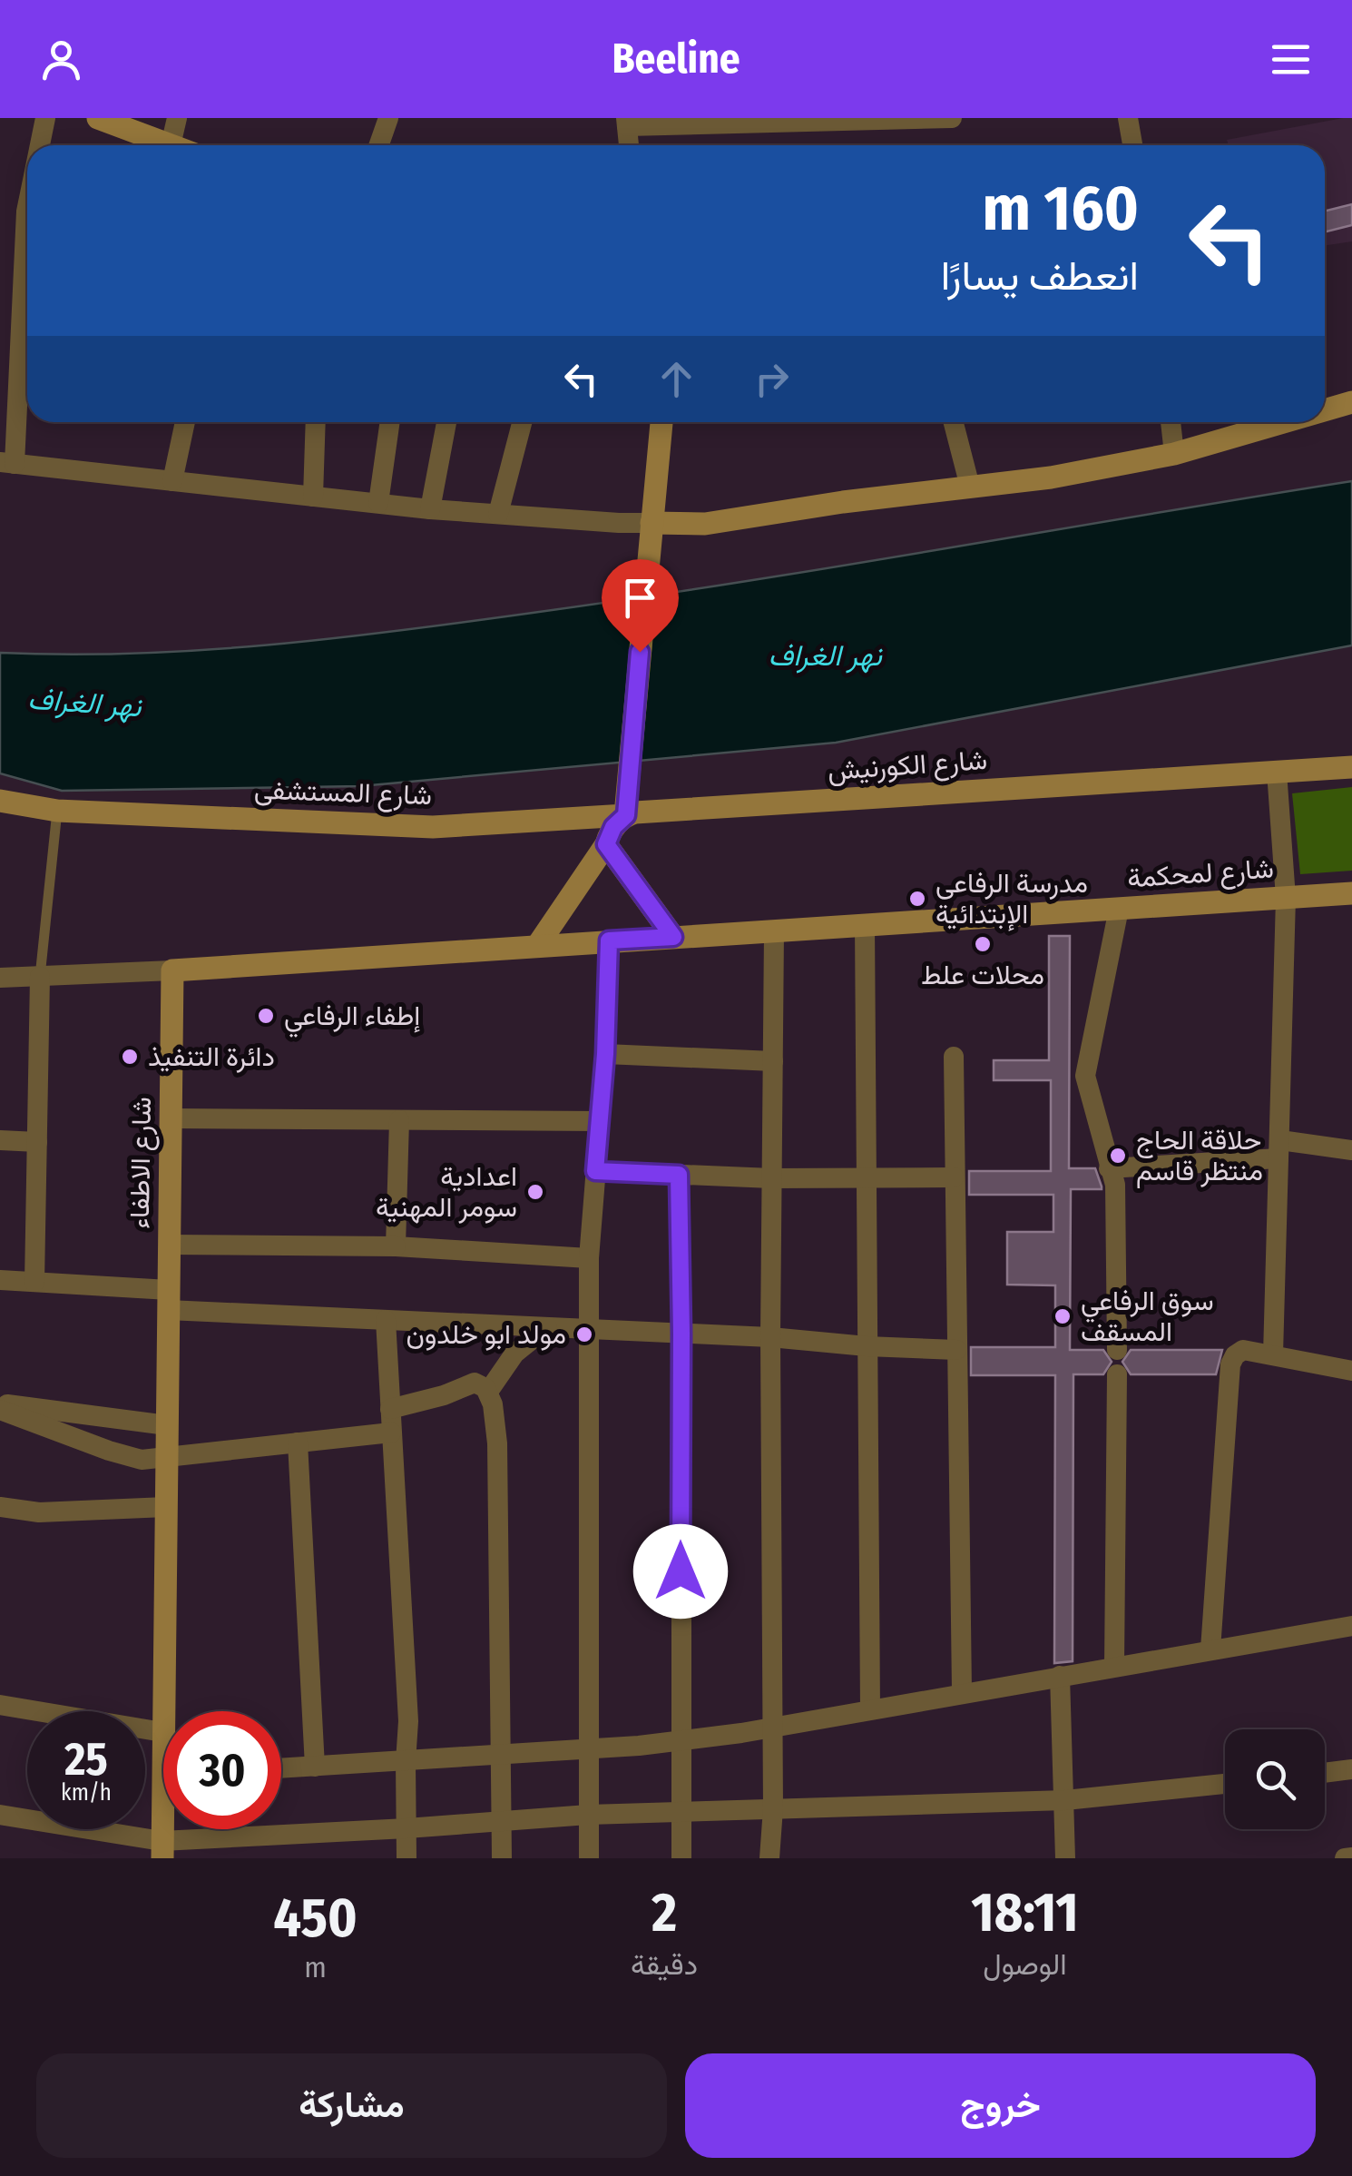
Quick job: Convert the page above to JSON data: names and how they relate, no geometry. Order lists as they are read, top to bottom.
{
  "streets": {
    "street": [
      "شارع الكورنيش",
      "شارع المستشفى",
      "شارع لمحكمة",
      "شارع الاطفاء"
    ]
  },
  "crossings": [
    ["شارع الكورنيش", "شارع المستشفى"]
  ],
  "water": ["نهر الغراف"],
  "places": [
    "مدرسة الرفاعي الإبتدائية",
    "محلات علط",
    "إطفاء الرفاعي",
    "دائرة التنفيذ",
    "حلاقة الحاج منتظر قاسم",
    "اعدادية سومر المهنية",
    "سوق الرفاعي المسقف",
    "مولد ابو خلدون"
  ],
  "page": {
    "header": "Beeline",
    "turn": ["160 m", "انعطف يسارًا"],
    "speed": "25 km/h",
    "limit": "30",
    "eta": [
      "18:11",
      "الوصول",
      "2",
      "دقيقة",
      "450",
      "m"
    ],
    "buttons": ["خروج", "مشاركة"]
  }
}
